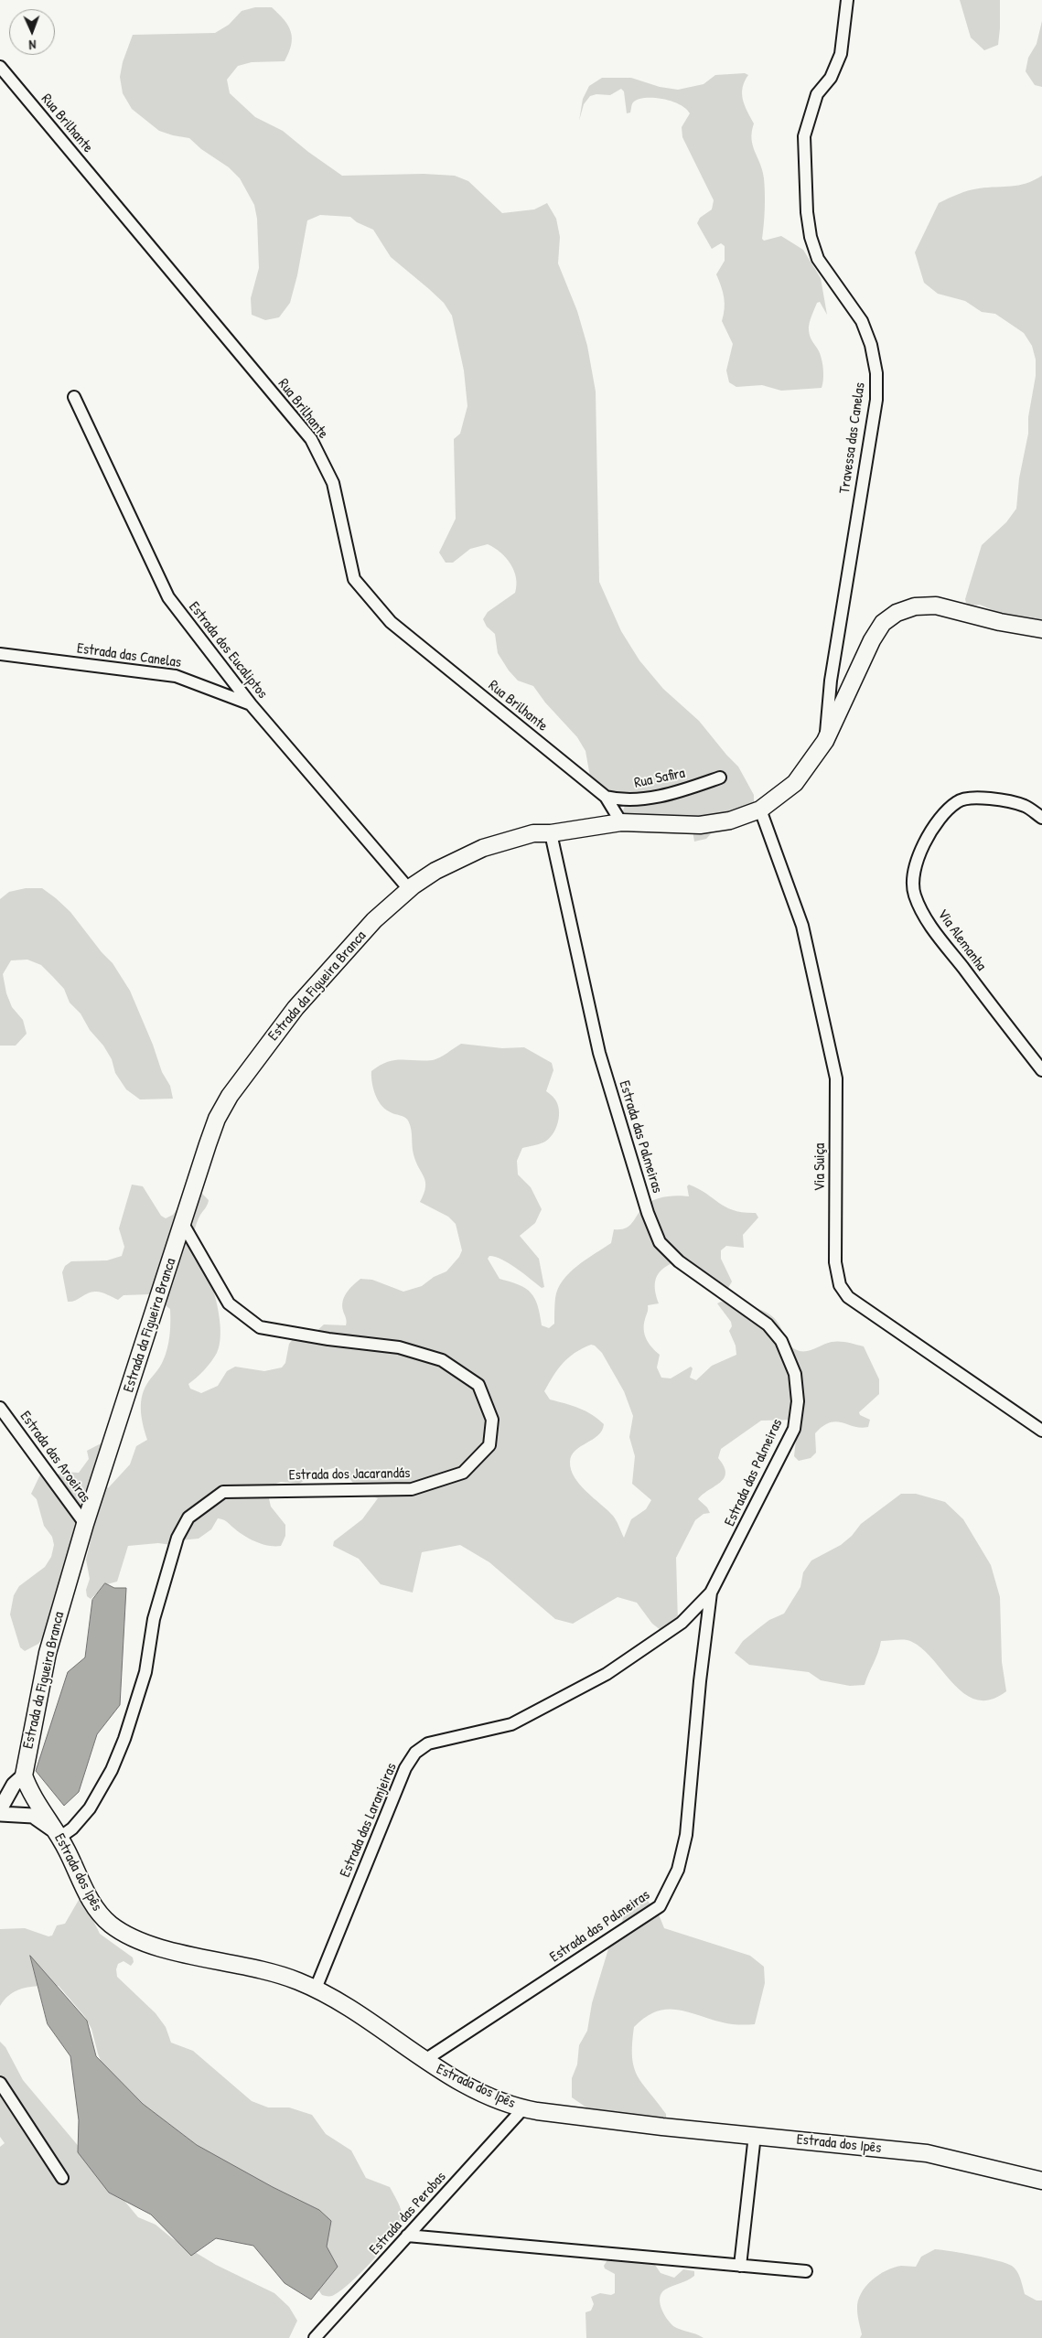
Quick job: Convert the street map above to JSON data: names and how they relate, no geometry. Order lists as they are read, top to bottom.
{
  "streets": {
    "main road": ["Estrada da Figueira Branca", "Estrada dos Ipês"],
    "street": [
      "Rua Brilhante",
      "Travessa das Canelas",
      "Estrada dos Eucaliptos",
      "Estrada das Canelas",
      "Rua Safira",
      "Via Alemanha",
      "Estrada das Palmeiras",
      "Via Suiça",
      "Estrada das Aroeiras",
      "Estrada dos Jacarandás",
      "Estrada das Laranjeiras",
      "Estrada das Perobas"
    ]
  },
  "crossings": [
    ["Rua Brilhante", "Rua Safira"],
    ["Rua Brilhante", "Estrada da Figueira Branca"],
    ["Travessa das Canelas", "Estrada da Figueira Branca"],
    ["Estrada dos Eucaliptos", "Estrada das Canelas"],
    ["Estrada dos Eucaliptos", "Estrada da Figueira Branca"],
    ["Estrada da Figueira Branca", "Estrada das Palmeiras"],
    ["Estrada da Figueira Branca", "Via Suiça"],
    ["Estrada da Figueira Branca", "Estrada das Aroeiras"],
    ["Estrada da Figueira Branca", "Estrada dos Jacarandás"],
    ["Estrada da Figueira Branca", "Estrada dos Ipês"],
    ["Estrada das Palmeiras", "Estrada das Laranjeiras"],
    ["Estrada das Palmeiras", "Estrada dos Ipês"],
    ["Estrada dos Jacarandás", "Estrada dos Ipês"],
    ["Estrada das Laranjeiras", "Estrada dos Ipês"],
    ["Estrada dos Ipês", "Estrada das Perobas"]
  ],
  "north": "bottom"
}
